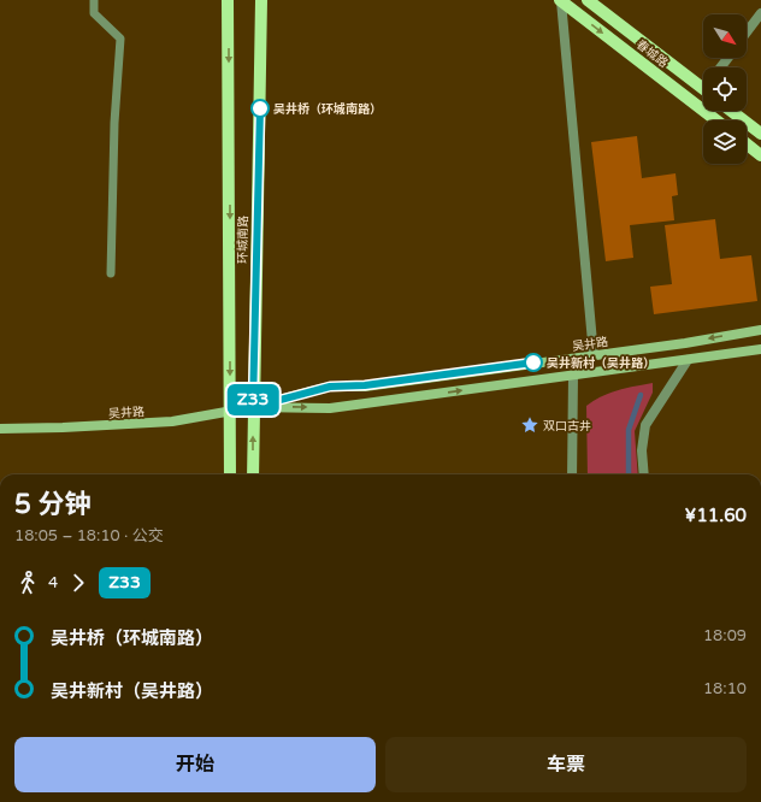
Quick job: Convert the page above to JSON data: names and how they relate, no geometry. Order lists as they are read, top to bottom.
{
  "streets": {
    "main road": ["春城路", "环城南路"],
    "street": ["吴井路"]
  },
  "crossings": [
    ["环城南路", "吴井路"]
  ],
  "places": {
    "other": ["吴井桥（环城南路）", "吴井新村（吴井路）"],
    "place": ["双口古井"]
  },
  "lines": ["bus line Z33"],
  "north": "bottom right",
  "page": {
    "on_map": "Z33",
    "heading": ["5 分钟", "18:05 – 18:10 · 公交", "¥11.60"],
    "legs": ["4", "Z33"],
    "list": [
      {
        "name": "吴井桥（环城南路）",
        "value": "18:09"
      },
      {
        "name": "吴井新村（吴井路）",
        "value": "18:10"
      }
    ],
    "buttons": ["开始", "车票"]
  }
}
